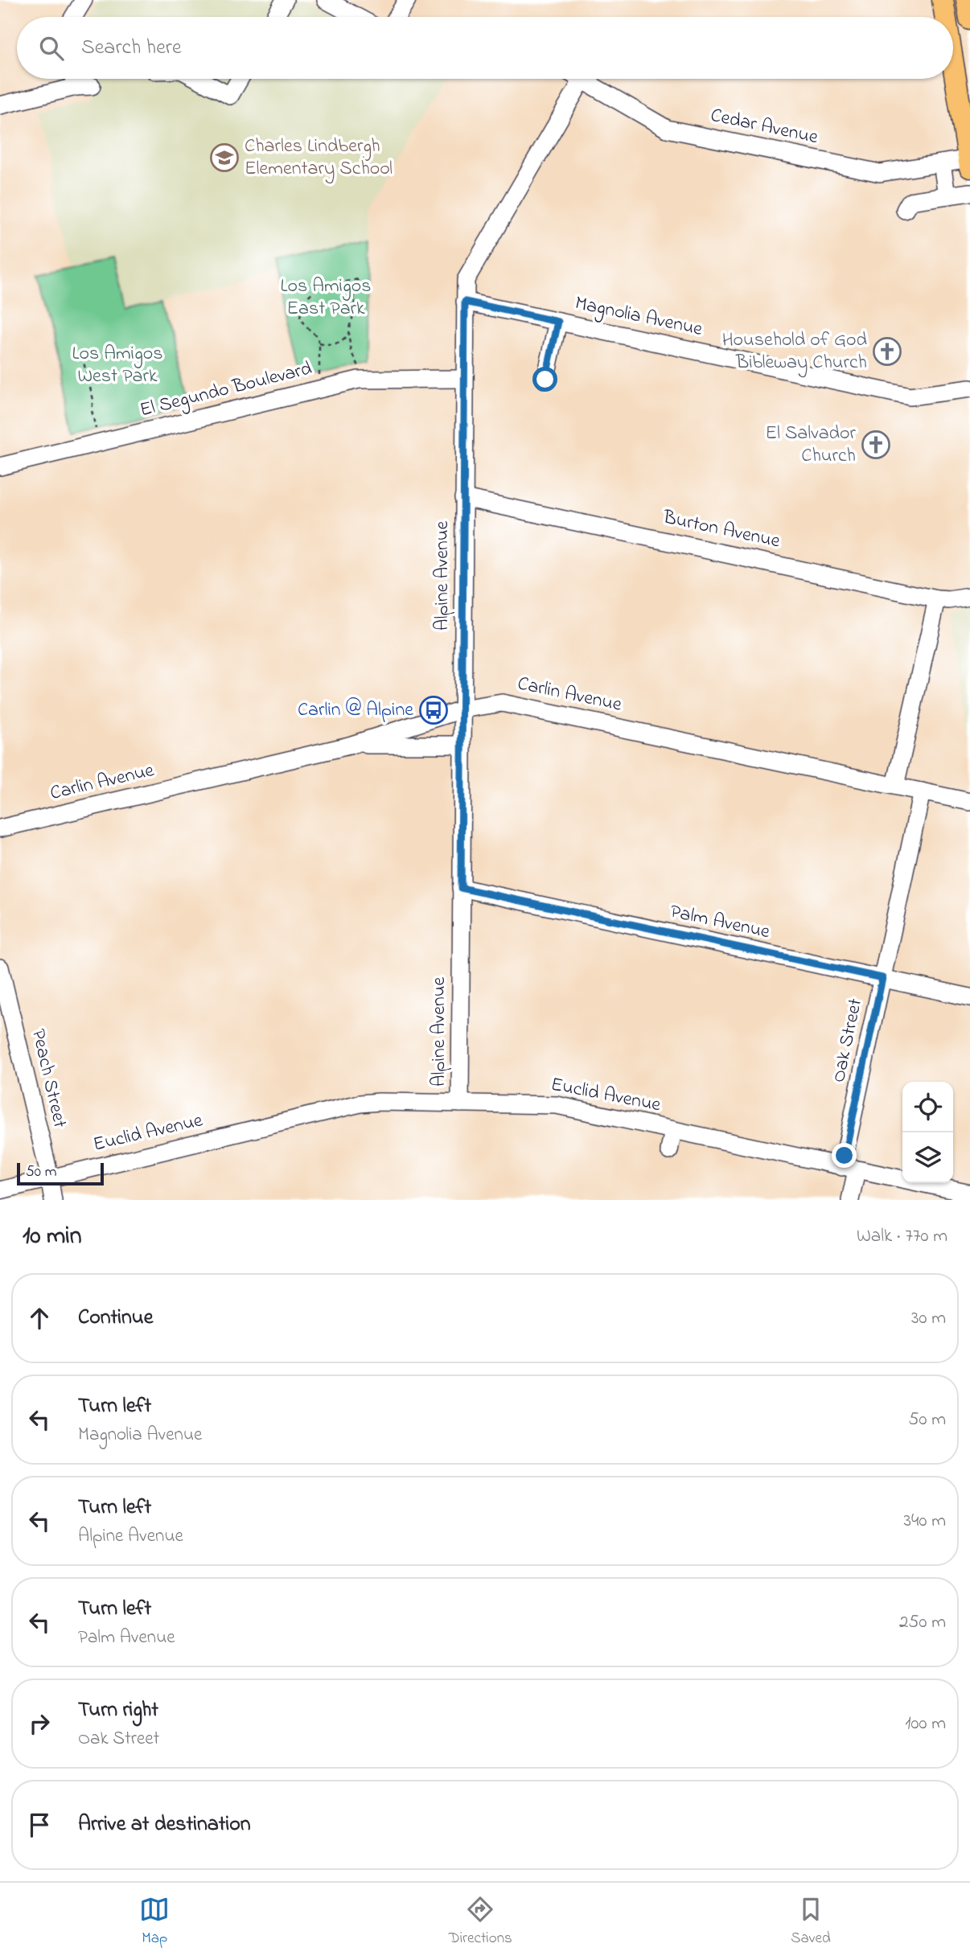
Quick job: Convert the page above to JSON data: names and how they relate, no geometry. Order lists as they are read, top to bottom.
{
  "streets": {
    "street": [
      "Cedar Avenue",
      "Magnolia Avenue",
      "El Segundo Boulevard",
      "Burton Avenue",
      "Alpine Avenue",
      "Carlin Avenue",
      "Palm Avenue",
      "Oak Street",
      "Peach Street",
      "Euclid Avenue"
    ]
  },
  "crossings": [
    ["Cedar Avenue", "Alpine Avenue"],
    ["Magnolia Avenue", "Alpine Avenue"],
    ["El Segundo Boulevard", "Alpine Avenue"],
    ["Burton Avenue", "Alpine Avenue"],
    ["Alpine Avenue", "Carlin Avenue"],
    ["Alpine Avenue", "Palm Avenue"],
    ["Alpine Avenue", "Euclid Avenue"],
    ["Carlin Avenue", "Oak Street"],
    ["Palm Avenue", "Oak Street"],
    ["Oak Street", "Euclid Avenue"],
    ["Peach Street", "Euclid Avenue"]
  ],
  "parks": ["Los Amigos East Park", "Los Amigos West Park"],
  "places": {
    "school or university": ["Charles Lindbergh Elementary School"],
    "church": ["Household of God Bibleway Church", "El Salvador Church"],
    "bus stop": ["Carlin @ Alpine"]
  },
  "scale_bar": "50 m",
  "page": {
    "search": "Search here",
    "scale": "50 m",
    "heading": ["10 min", "Walk · 770 m"],
    "list": [
      ["Continue", "30 m"],
      ["Turn left", "Magnolia Avenue", "50 m"],
      ["Turn left", "Alpine Avenue", "340 m"],
      ["Turn left", "Palm Avenue", "250 m"],
      ["Turn right", "Oak Street", "100 m"],
      "Arrive at destination"
    ],
    "nav": ["Map", "Directions", "Saved"]
  }
}
